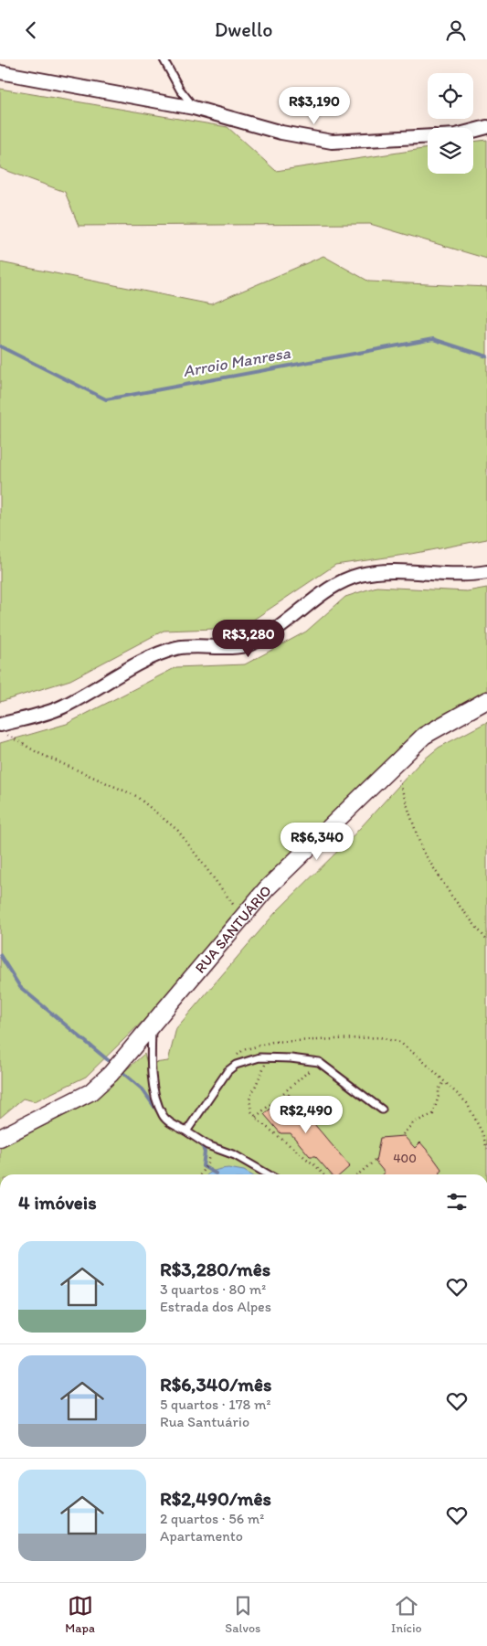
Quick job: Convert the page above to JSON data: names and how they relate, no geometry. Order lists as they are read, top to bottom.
{
  "streets": {
    "street": ["RUA SANTUÁRIO"]
  },
  "water": ["Arroio Manresa"],
  "house_numbers": ["400"],
  "page": {
    "header": "Dwello",
    "price": [
      "R$3,190",
      "R$3,280",
      "R$6,340",
      "R$2,490"
    ],
    "heading": "4 imóveis",
    "list": [
      {
        "name": "R$3,280/mês",
        "note": "3 quartos · 80 m² · Estrada dos Alpes"
      },
      {
        "name": "R$6,340/mês",
        "note": "5 quartos · 178 m² · Rua Santuário"
      },
      {
        "name": "R$2,490/mês",
        "note": "2 quartos · 56 m² · Apartamento"
      }
    ],
    "tabs": ["Mapa", "Salvos", "Início"]
  }
}
